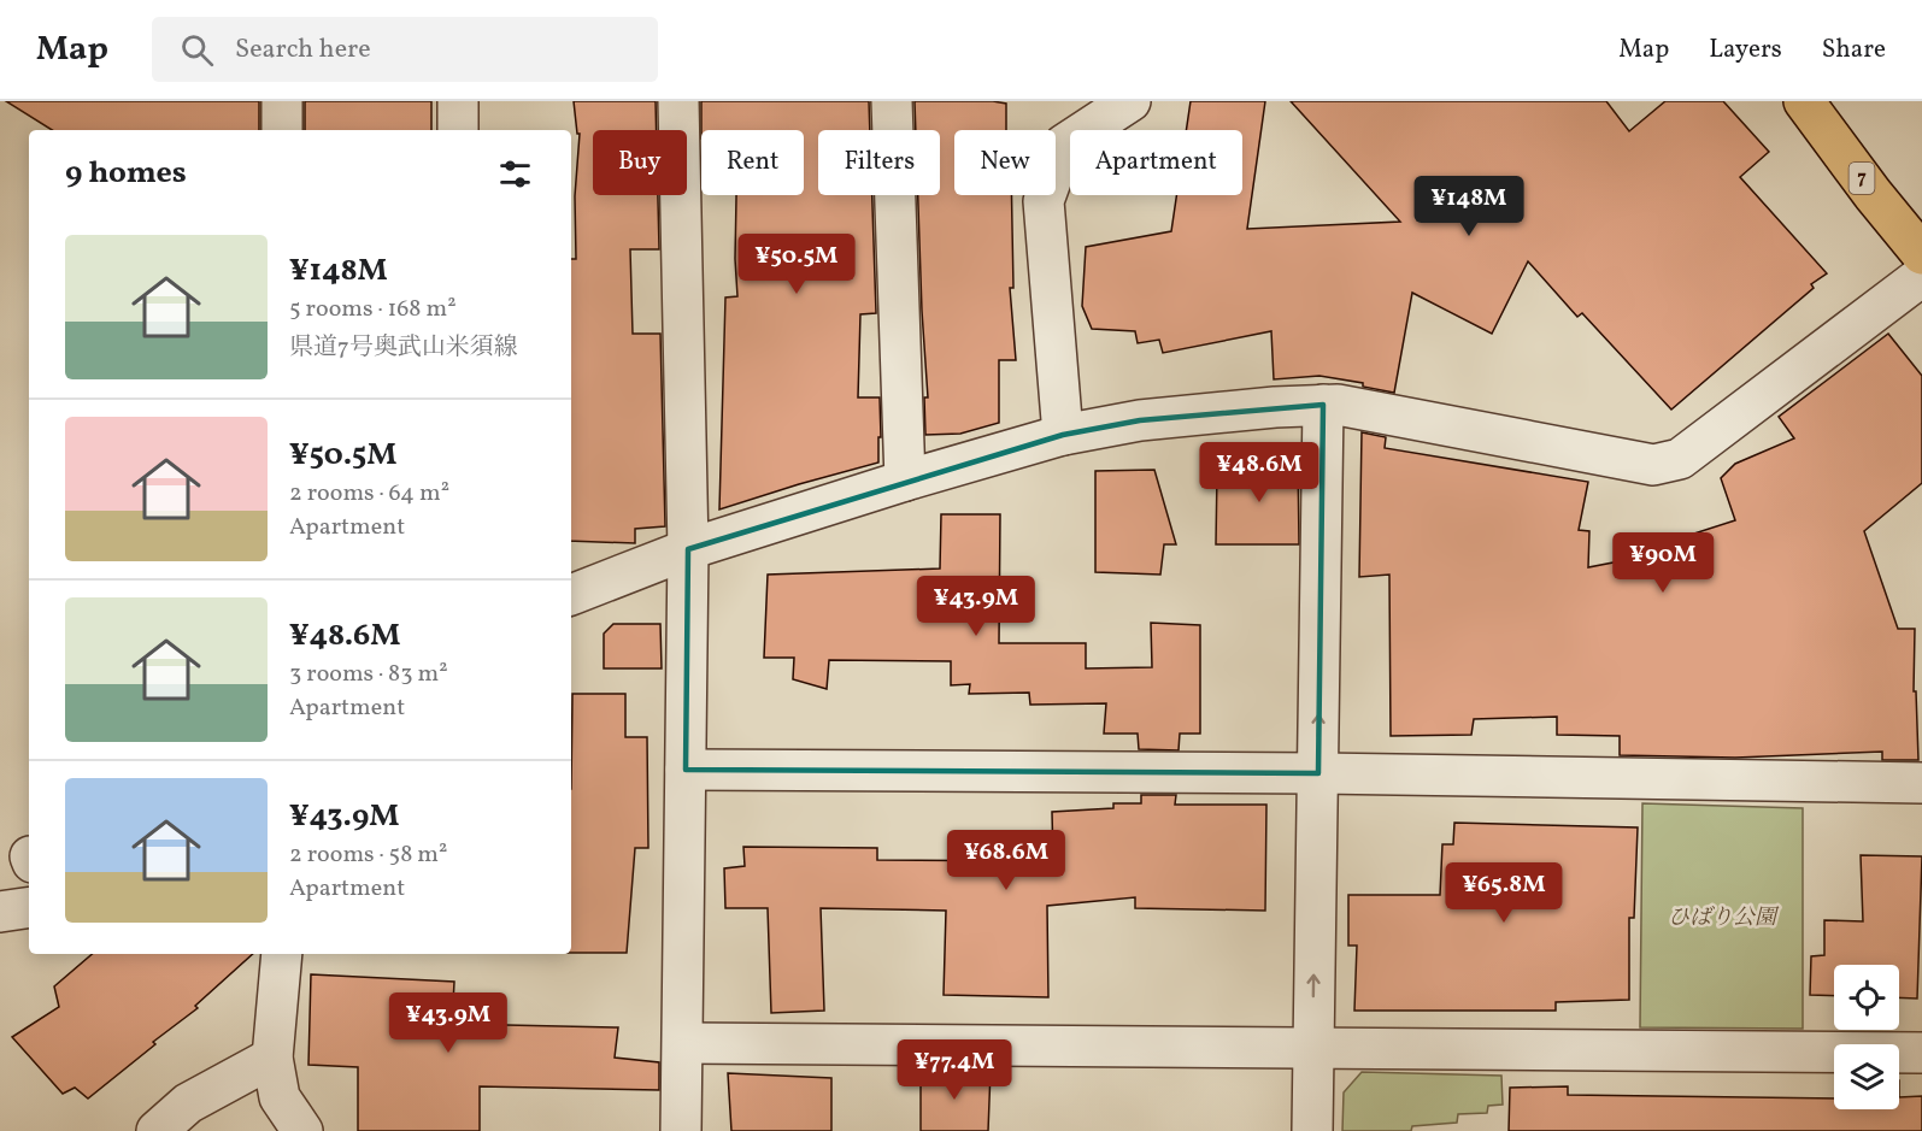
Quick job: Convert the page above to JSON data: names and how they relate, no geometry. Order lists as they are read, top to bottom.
{
  "streets": {
    "main road": ["7"]
  },
  "parks": ["ひばり公園"],
  "page": {
    "header": "Map",
    "search": "Search here",
    "nav": ["Map", "Layers", "Share"],
    "chip": [
      "Buy",
      "Rent",
      "Filters",
      "New",
      "Apartment"
    ],
    "heading": "9 homes",
    "price": [
      "¥148M",
      "¥50.5M",
      "¥48.6M",
      "¥90M",
      "¥43.9M",
      "¥68.6M",
      "¥65.8M",
      "¥43.9M",
      "¥77.4M"
    ],
    "list": [
      {
        "name": "¥148M",
        "note": "5 rooms · 168 m² · 県道7号奥武山米須線"
      },
      {
        "name": "¥50.5M",
        "note": "2 rooms · 64 m² · Apartment"
      },
      {
        "name": "¥48.6M",
        "note": "3 rooms · 83 m² · Apartment"
      },
      {
        "name": "¥43.9M",
        "note": "2 rooms · 58 m² · Apartment"
      }
    ]
  }
}
